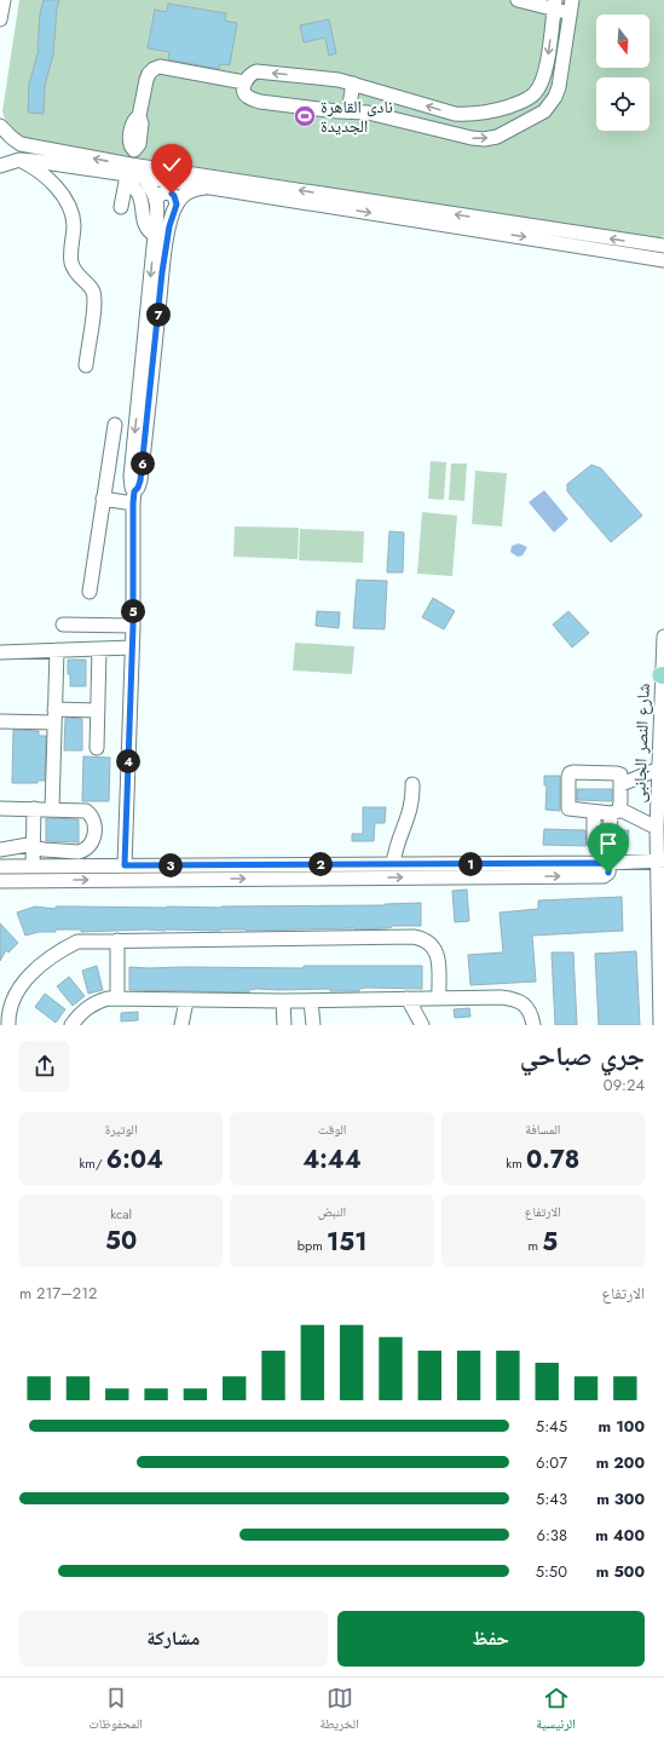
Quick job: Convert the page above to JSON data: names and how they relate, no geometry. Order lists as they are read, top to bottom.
{
  "streets": {
    "street": ["شارع النصر الجانبى"]
  },
  "places": {
    "sports": ["نادى القاهرة الجديدة"]
  },
  "north": "bottom",
  "page": {
    "pins": [
      "7",
      "6",
      "5",
      "4",
      "1",
      "2",
      "3"
    ],
    "heading": ["جري صباحي", "09:24"],
    "stats": [
      ["المسافة", "0.78 km"],
      ["الوقت", "4:44"],
      ["الوتيرة", "6:04 /km"],
      ["الارتفاع", "5 m"],
      ["النبض", "151 bpm"],
      ["kcal", "50"]
    ],
    "chart": ["الارتفاع", "212–217 m"],
    "list": [
      {
        "name": "100 m",
        "note": "5:45"
      },
      {
        "name": "200 m",
        "note": "6:07"
      },
      {
        "name": "300 m",
        "note": "5:43"
      },
      {
        "name": "400 m",
        "note": "6:38"
      },
      {
        "name": "500 m",
        "note": "5:50"
      }
    ],
    "buttons": ["حفظ", "مشاركة"],
    "tabs": ["الرئيسية", "الخريطة", "المحفوظات"]
  }
}
